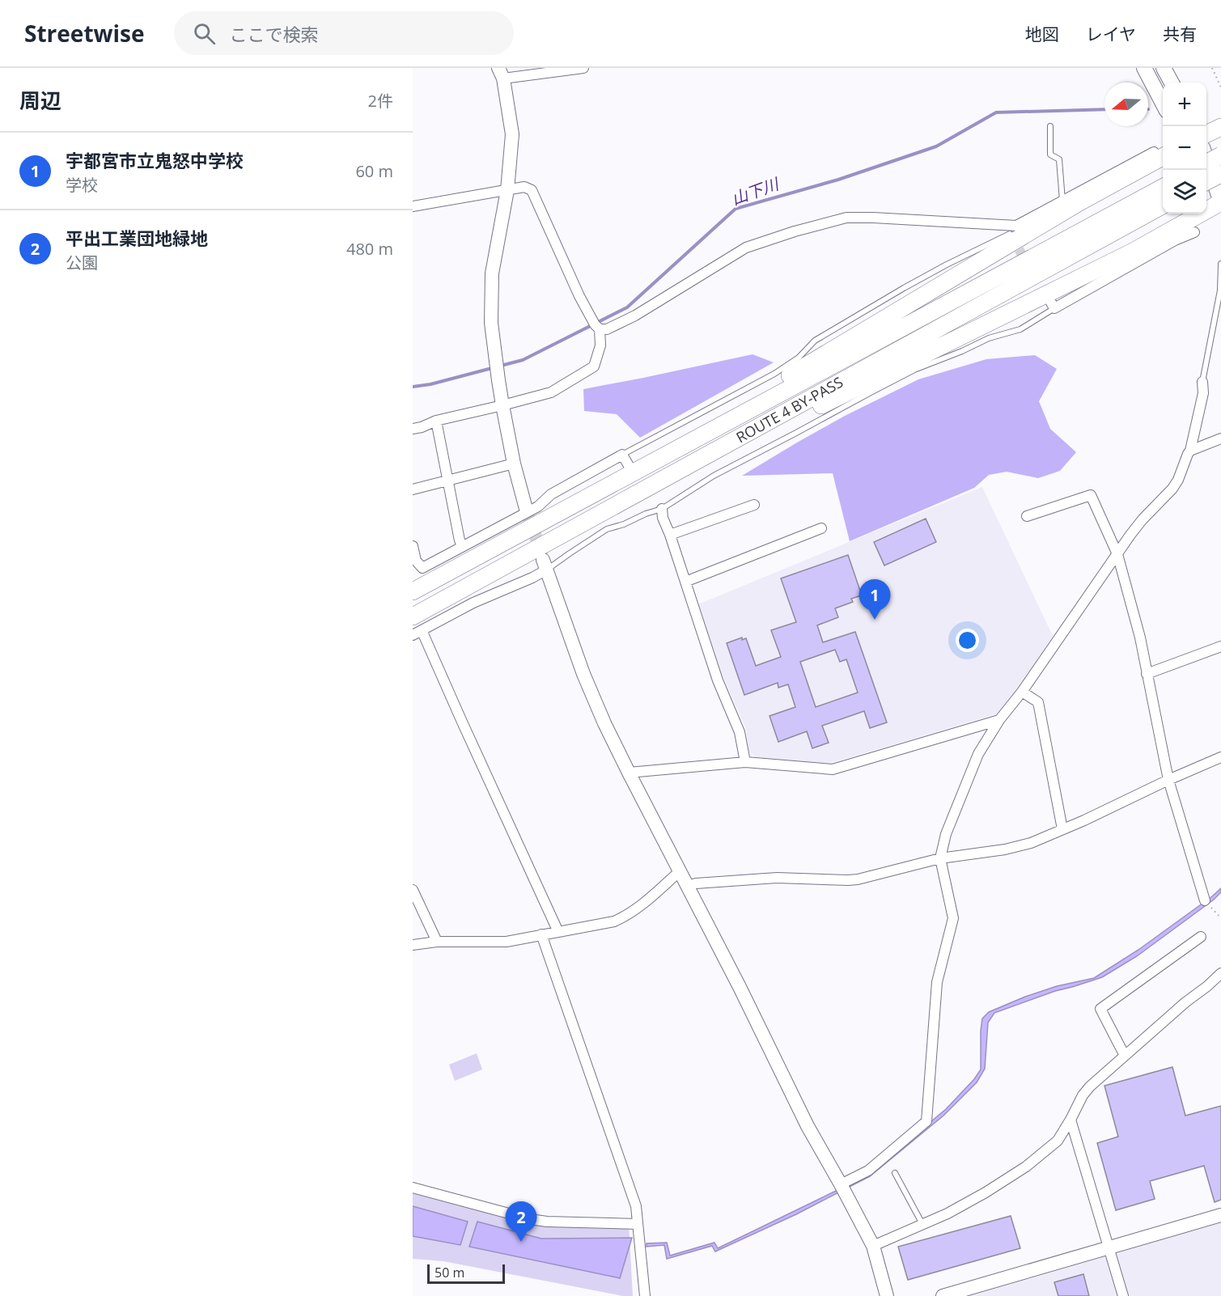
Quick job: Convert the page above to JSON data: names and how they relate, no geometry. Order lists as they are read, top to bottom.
{
  "streets": {
    "highway": ["ROUTE 4 BY-PASS"]
  },
  "water": ["山下川"],
  "scale_bar": "50 m",
  "north": "left",
  "page": {
    "header": "Streetwise",
    "search": "ここで検索",
    "nav": ["地図", "レイヤ", "共有"],
    "heading": ["周辺", "2件"],
    "map_buttons": ["+", "−"],
    "list": [
      {
        "mark": "1",
        "name": "宇都宮市立鬼怒中学校",
        "note": "学校",
        "value": "60 m"
      },
      {
        "mark": "2",
        "name": "平出工業団地緑地",
        "note": "公園",
        "value": "480 m"
      }
    ],
    "pins": ["1", "2"],
    "scale": "50 m"
  }
}
